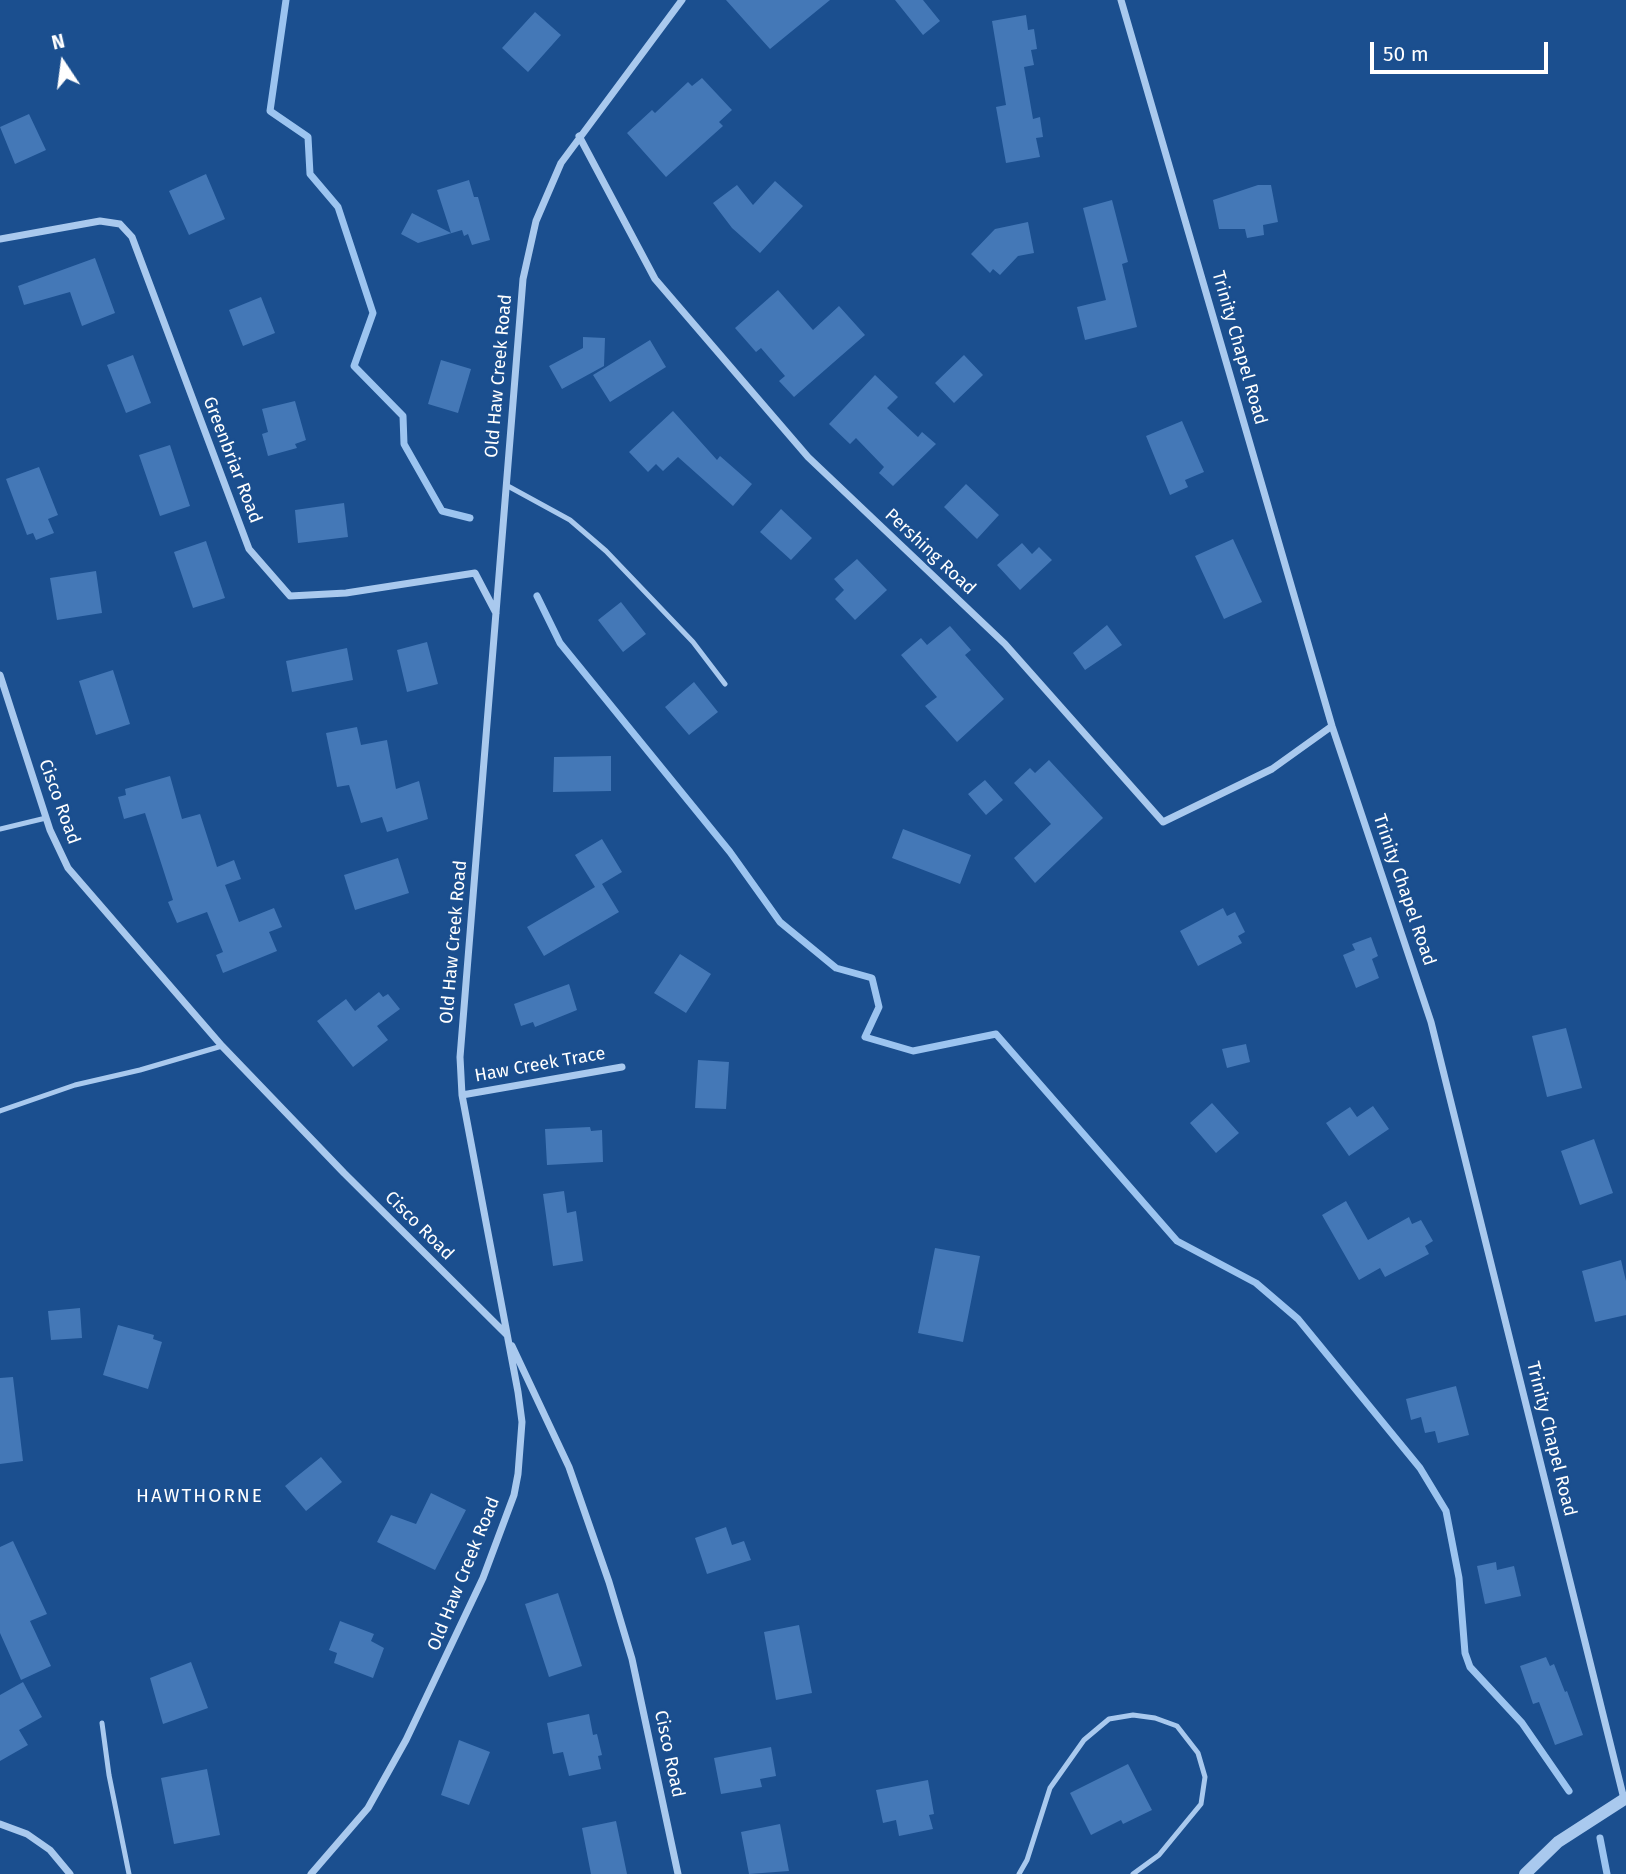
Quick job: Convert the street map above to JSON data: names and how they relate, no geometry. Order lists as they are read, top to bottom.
{
  "streets": {
    "street": [
      "Trinity Chapel Road",
      "Old Haw Creek Road",
      "Greenbriar Road",
      "Pershing Road",
      "Cisco Road",
      "Haw Creek Trace"
    ]
  },
  "crossings": [
    ["Trinity Chapel Road", "Pershing Road"],
    ["Old Haw Creek Road", "Greenbriar Road"],
    ["Old Haw Creek Road", "Pershing Road"],
    ["Old Haw Creek Road", "Cisco Road"],
    ["Old Haw Creek Road", "Haw Creek Trace"]
  ],
  "districts": ["HAWTHORNE"],
  "scale_bar": "50 m",
  "north": "top"
}
